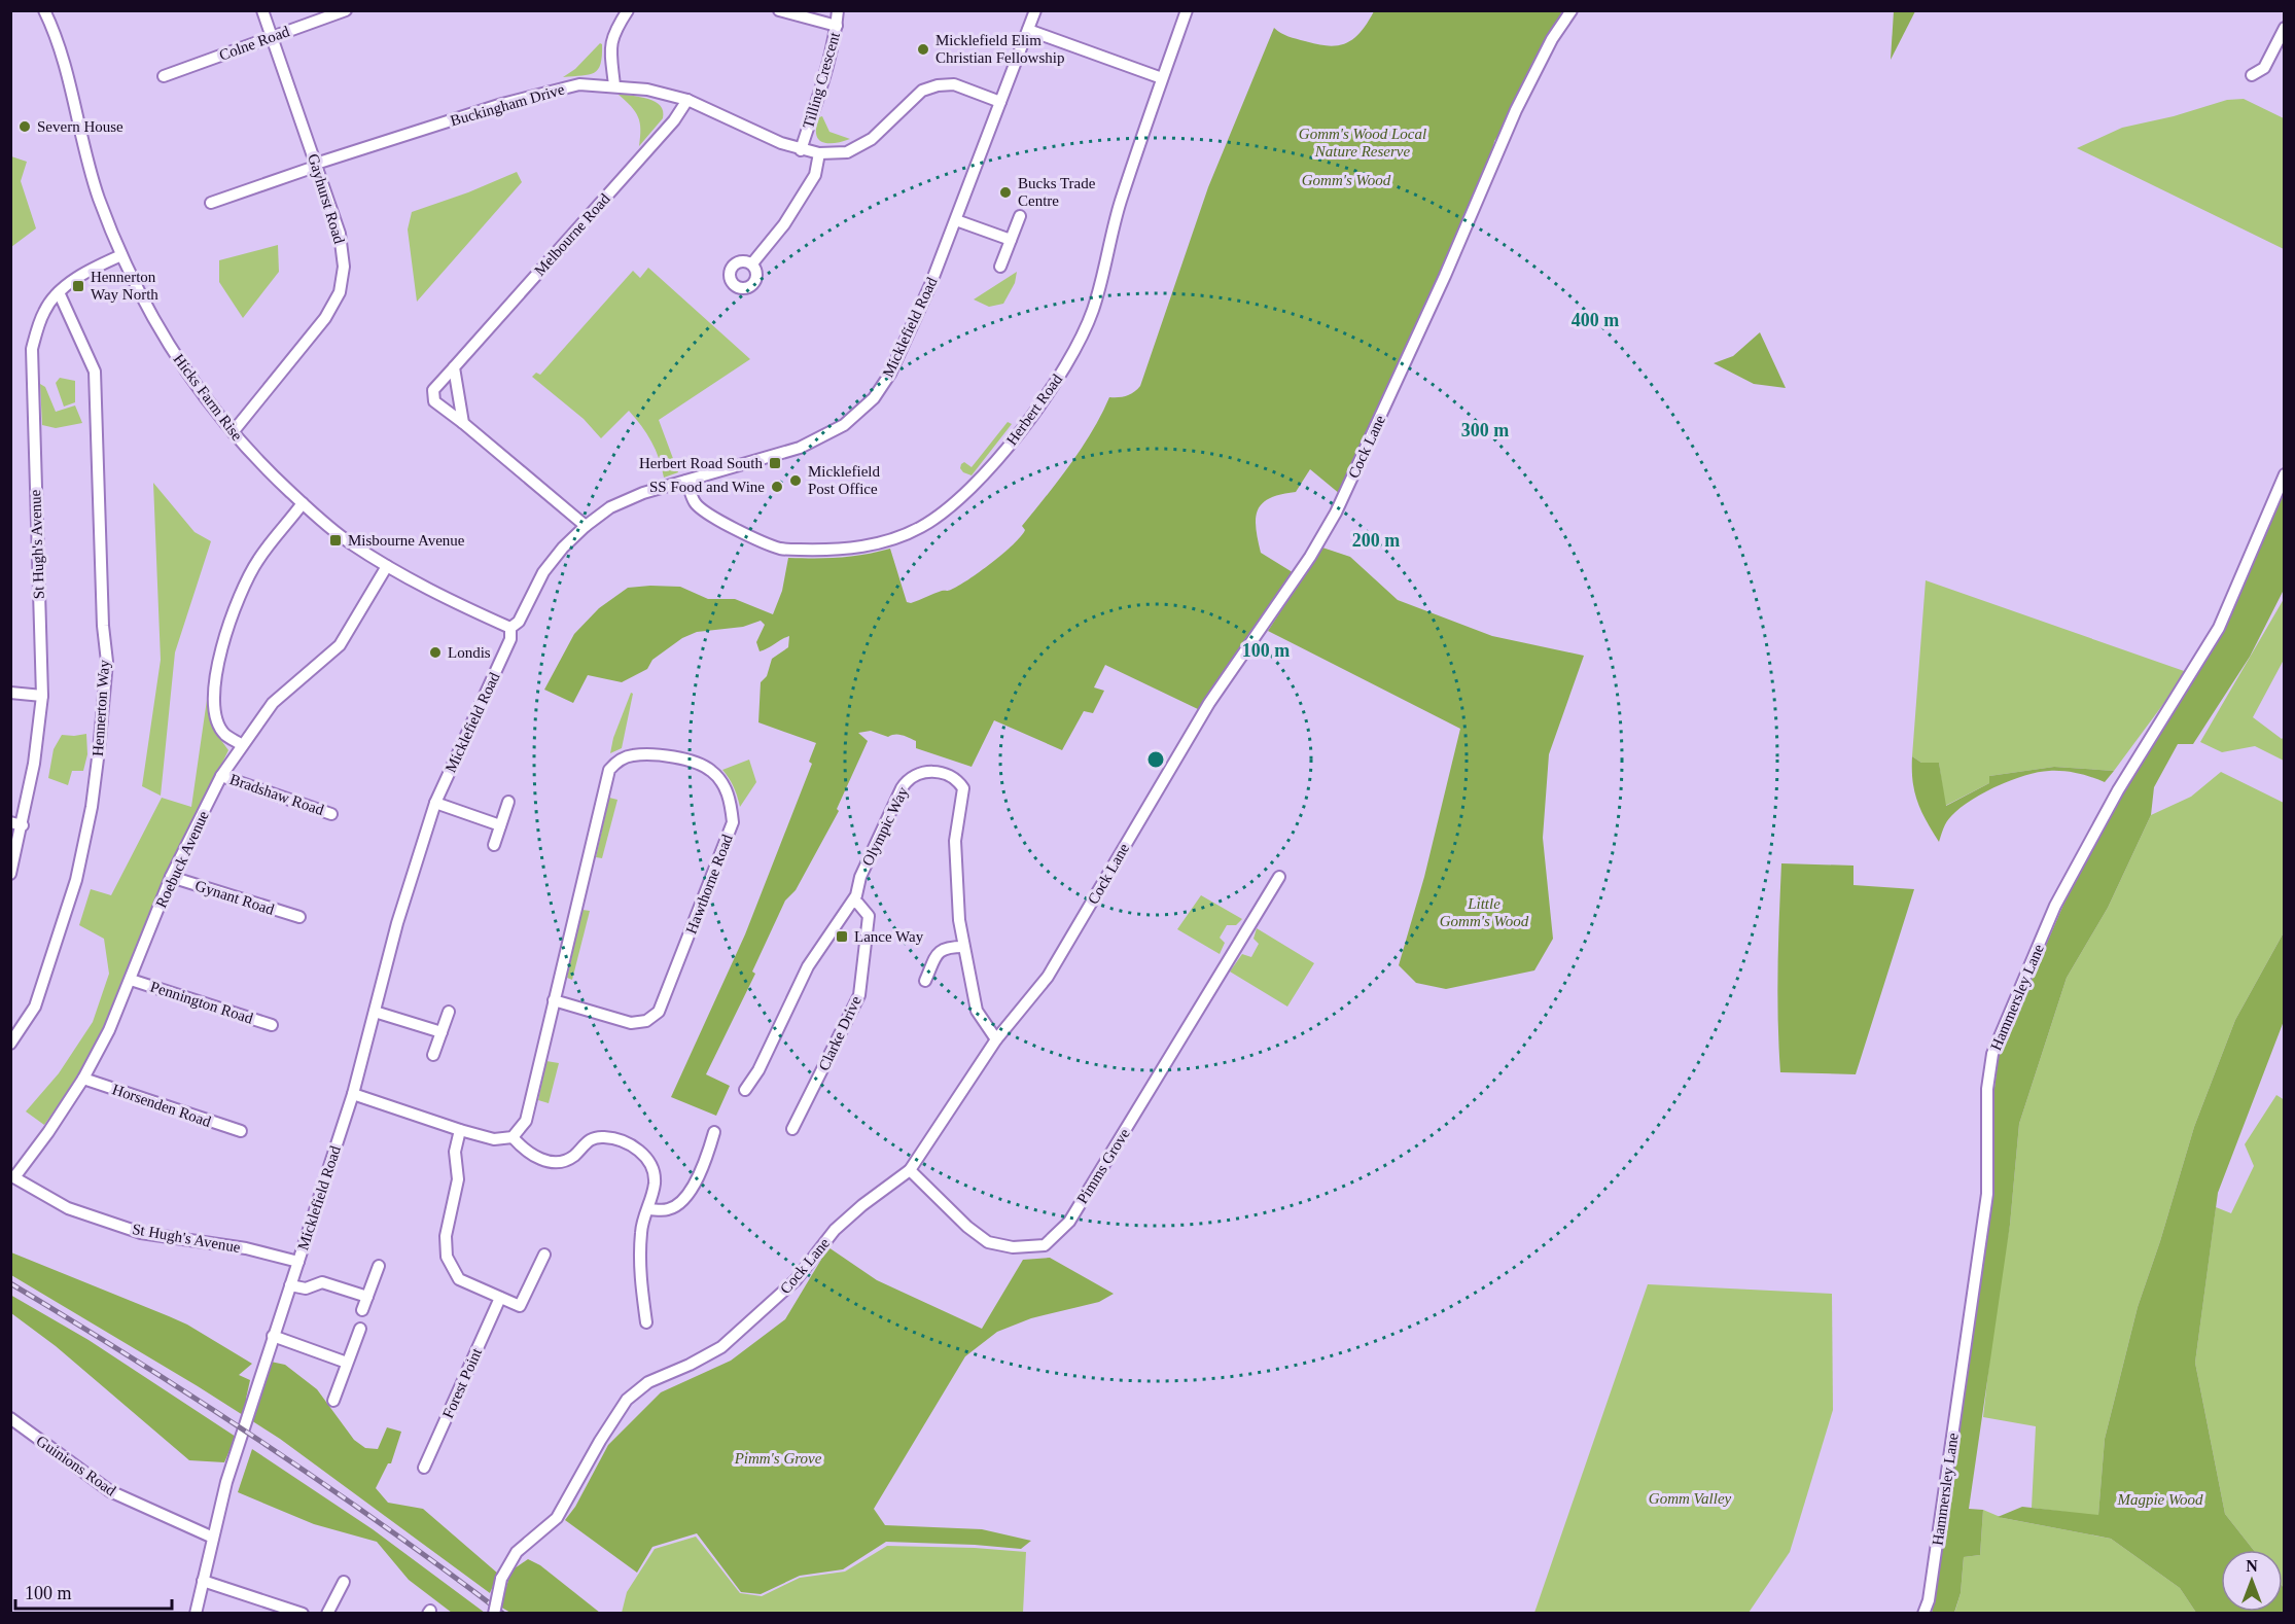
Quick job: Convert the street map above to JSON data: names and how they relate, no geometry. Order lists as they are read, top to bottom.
{
  "streets": {
    "street": [
      "Colne Road",
      "Tilling Crescent",
      "Buckingham Drive",
      "Gayhurst Road",
      "Melbourne Road",
      "Micklefield Road",
      "Hicks Farm Rise",
      "Herbert Road",
      "Cock Lane",
      "St Hugh's Avenue",
      "Hennerton Way",
      "Bradshaw Road",
      "Olympic Way",
      "Roebuck Avenue",
      "Hawthorne Road",
      "Gynant Road",
      "Hammersley Lane",
      "Pennington Road",
      "Clarke Drive",
      "Horsenden Road",
      "Pimms Grove",
      "Forest Point",
      "Guinions Road"
    ]
  },
  "crossings": [
    ["Colne Road", "Gayhurst Road"],
    ["Tilling Crescent", "Buckingham Drive"],
    ["Buckingham Drive", "Gayhurst Road"],
    ["Buckingham Drive", "Melbourne Road"],
    ["Buckingham Drive", "Micklefield Road"],
    ["Gayhurst Road", "Hicks Farm Rise"],
    ["Melbourne Road", "Micklefield Road"],
    ["Micklefield Road", "Hicks Farm Rise"],
    ["Micklefield Road", "Herbert Road"],
    ["Micklefield Road", "St Hugh's Avenue"],
    ["Micklefield Road", "Guinions Road"],
    ["Hicks Farm Rise", "St Hugh's Avenue"],
    ["Hicks Farm Rise", "Roebuck Avenue"],
    ["Cock Lane", "Olympic Way"],
    ["Cock Lane", "Pimms Grove"],
    ["St Hugh's Avenue", "Hennerton Way"],
    ["St Hugh's Avenue", "Roebuck Avenue"],
    ["Bradshaw Road", "Roebuck Avenue"],
    ["Olympic Way", "Clarke Drive"],
    ["Roebuck Avenue", "Gynant Road"],
    ["Roebuck Avenue", "Pennington Road"],
    ["Roebuck Avenue", "Horsenden Road"]
  ],
  "parks": [
    "Gomm's Wood Local Nature Reserve",
    "Gomm's Wood",
    "Little Gomm's Wood",
    "Pimm's Grove",
    "Gomm Valley",
    "Magpie Wood"
  ],
  "places": {
    "other": [
      "Micklefield Elim Christian Fellowship",
      "Severn House",
      "Bucks Trade Centre",
      "Micklefield Post Office",
      "SS Food and Wine",
      "Londis"
    ],
    "transit": [
      "Hennerton Way North",
      "Herbert Road South",
      "Misbourne Avenue",
      "Lance Way"
    ]
  },
  "scale_bar": "100 m",
  "north": "top",
  "rings": [
    "400 m",
    "300 m",
    "200 m",
    "100 m"
  ]
}
